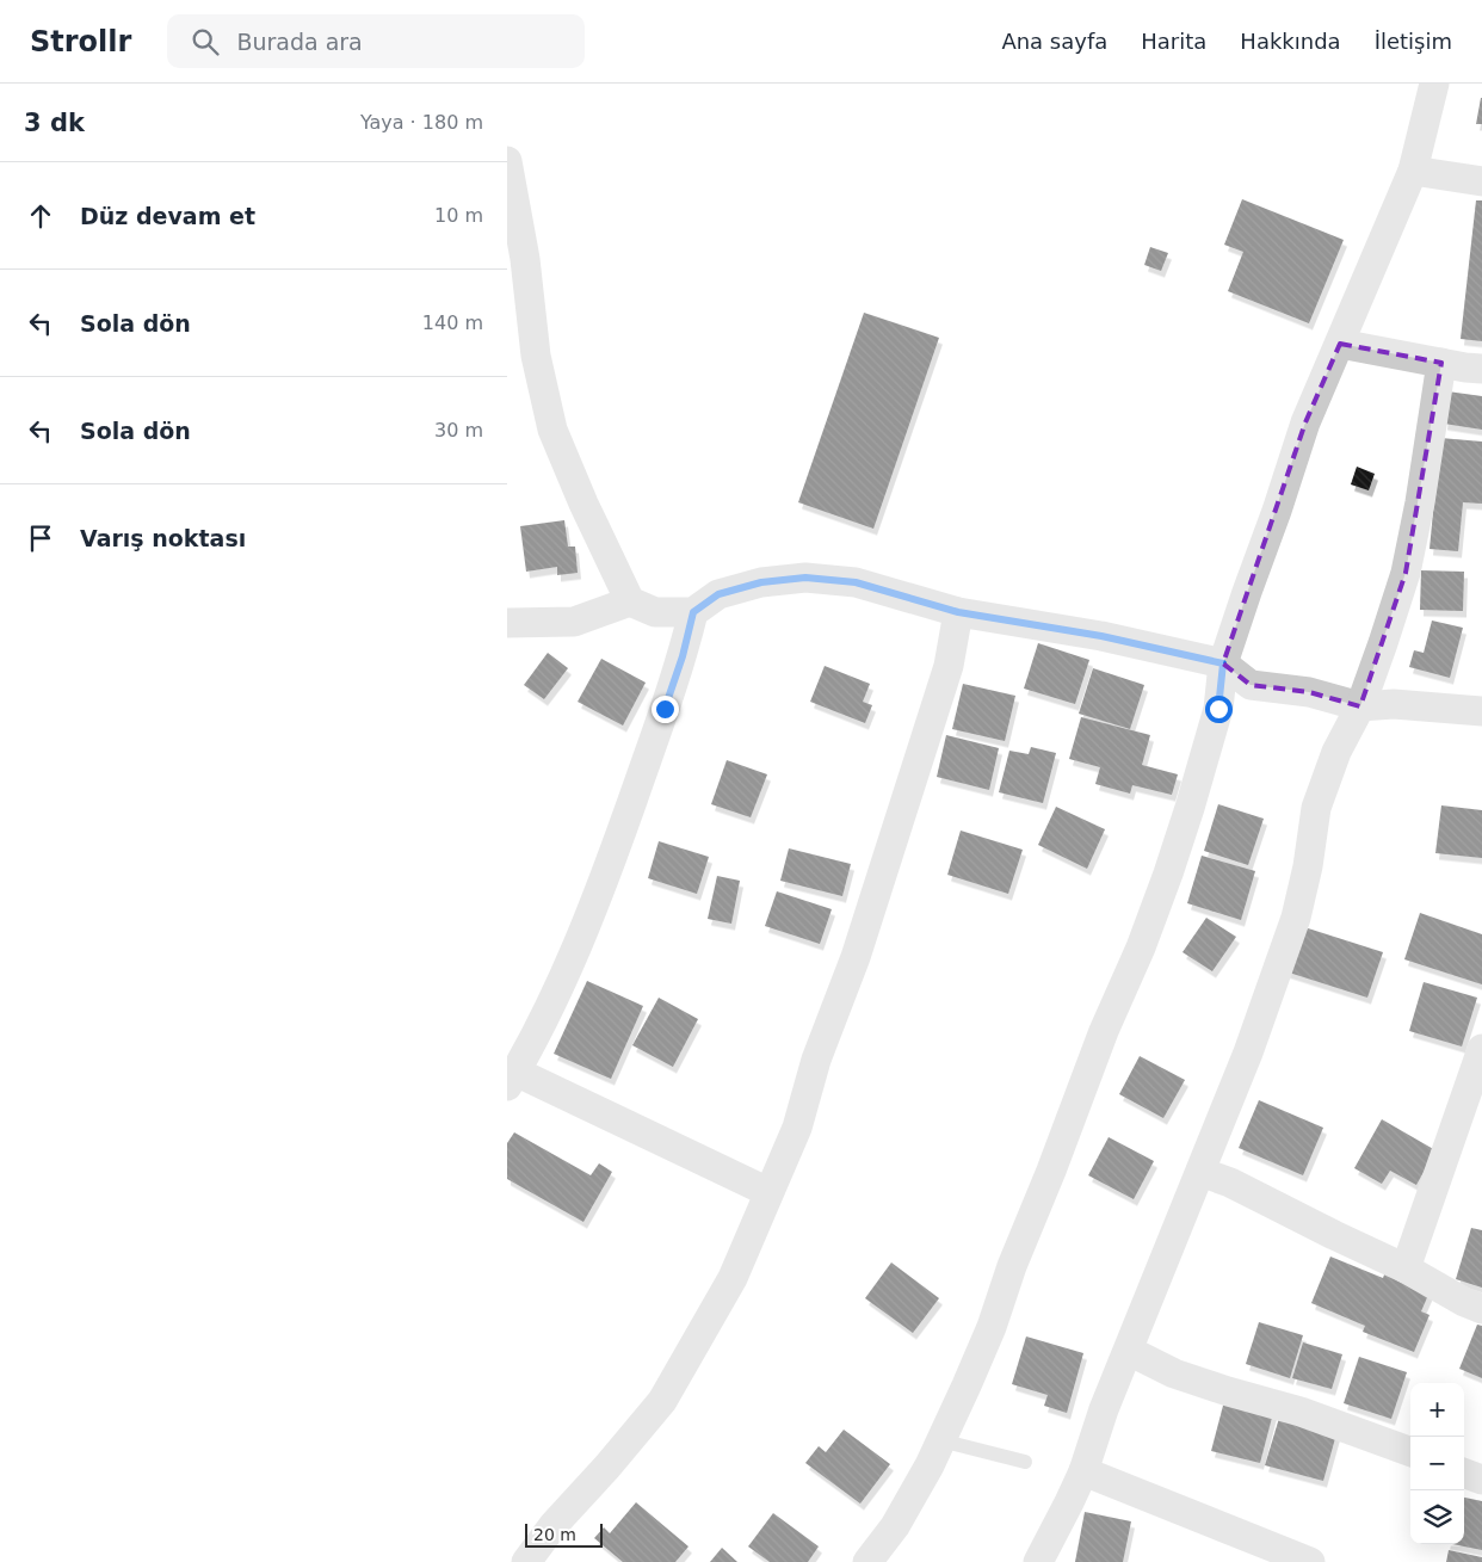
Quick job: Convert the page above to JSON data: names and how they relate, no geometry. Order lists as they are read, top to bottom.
{
  "scale_bar": "20 m",
  "page": {
    "header": "Strollr",
    "search": "Burada ara",
    "nav": [
      "Ana sayfa",
      "Harita",
      "Hakkında",
      "İletişim"
    ],
    "heading": ["3 dk", "Yaya · 180 m"],
    "list": [
      ["Düz devam et", "10 m"],
      ["Sola dön", "140 m"],
      ["Sola dön", "30 m"],
      "Varış noktası"
    ],
    "map_buttons": ["+", "−"],
    "scale": "20 m"
  }
}
